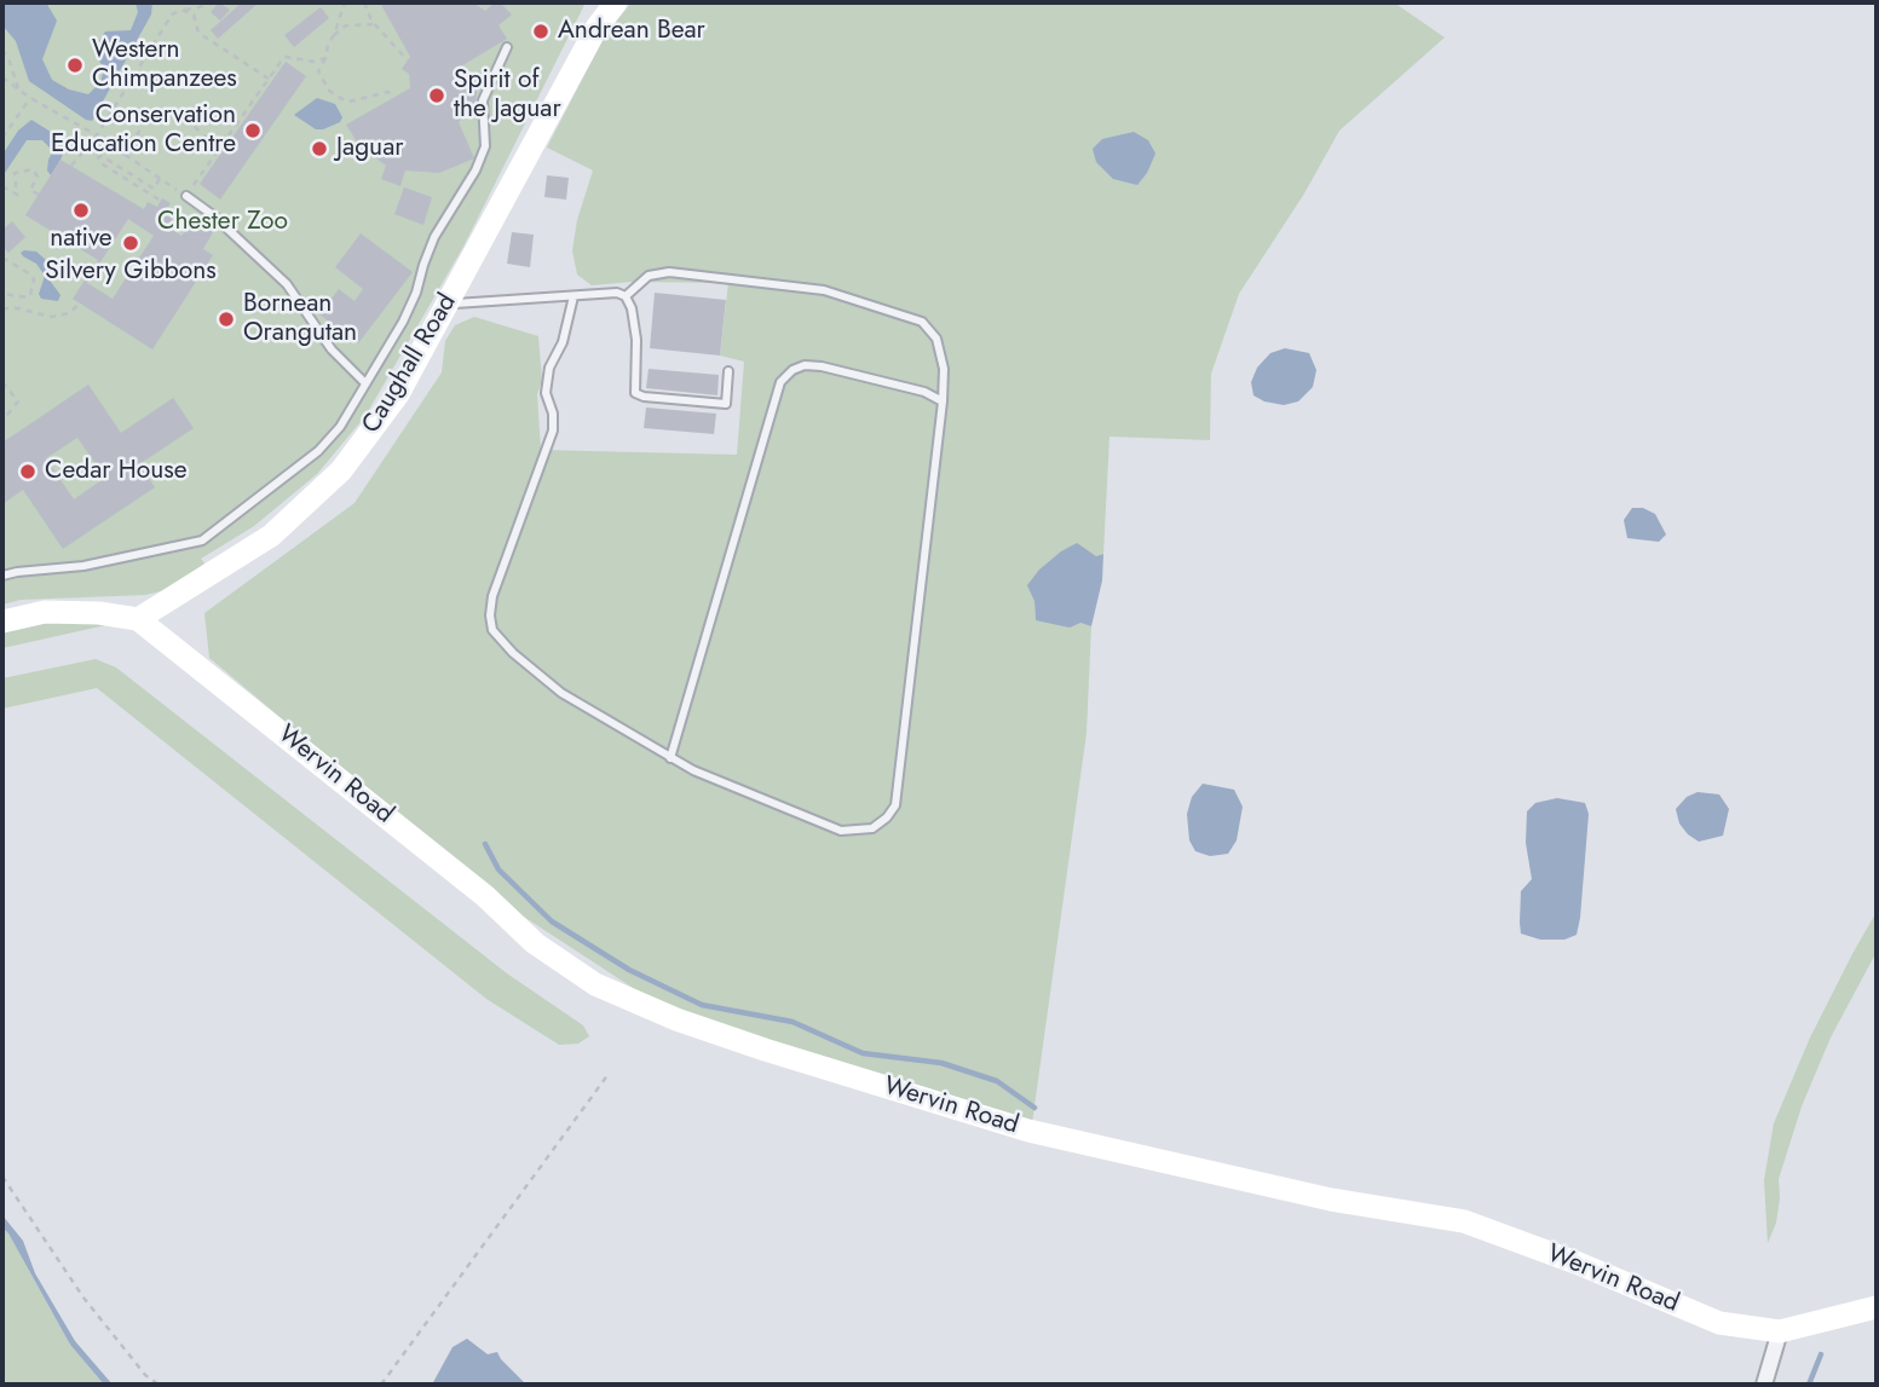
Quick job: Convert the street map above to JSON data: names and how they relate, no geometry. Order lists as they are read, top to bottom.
{
  "streets": {
    "street": ["Caughall Road", "Wervin Road"]
  },
  "crossings": [
    ["Caughall Road", "Wervin Road"]
  ],
  "parks": ["Chester Zoo"],
  "places": [
    "Andrean Bear",
    "Western Chimpanzees",
    "Spirit of the Jaguar",
    "Conservation Education Centre",
    "Jaguar",
    "native",
    "Silvery Gibbons",
    "Bornean Orangutan",
    "Cedar House"
  ]
}
